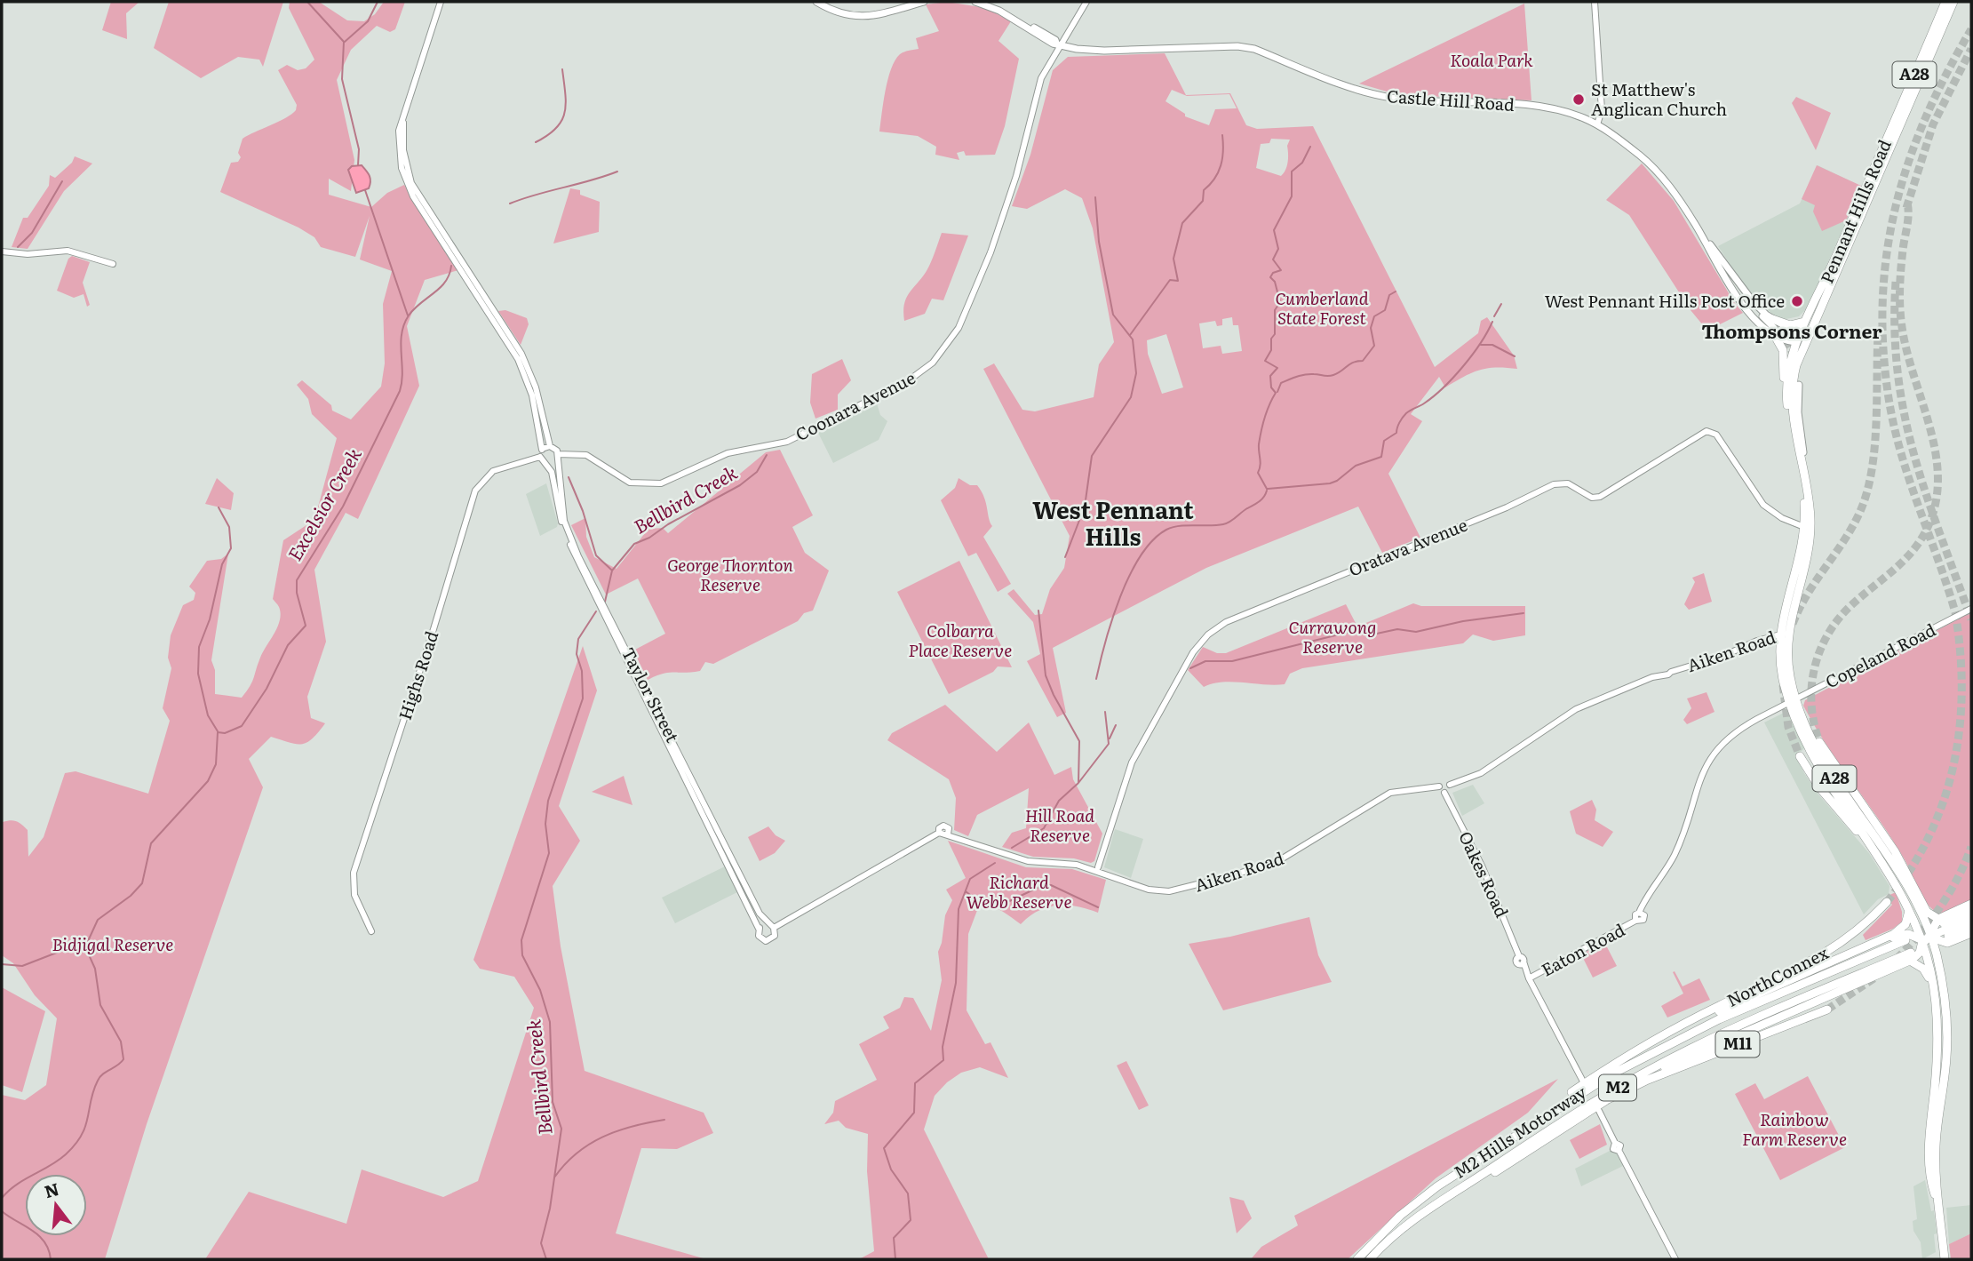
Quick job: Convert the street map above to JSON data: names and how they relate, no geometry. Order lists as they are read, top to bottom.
{
  "streets": {
    "highway": [
      "A28",
      "Pennant Hills Road",
      "NorthConnex",
      "M11",
      "M2",
      "M2 Hills Motorway"
    ],
    "main road": ["Castle Hill Road"],
    "street": [
      "Coonara Avenue",
      "Oratava Avenue",
      "Aiken Road",
      "Copeland Road",
      "Highs Road",
      "Taylor Street",
      "Oakes Road",
      "Eaton Road"
    ]
  },
  "crossings": [
    ["Castle Hill Road", "Pennant Hills Road"],
    ["Castle Hill Road", "Coonara Avenue"],
    ["Pennant Hills Road", "Oratava Avenue"],
    ["Pennant Hills Road", "Aiken Road"],
    ["Pennant Hills Road", "Copeland Road"],
    ["Pennant Hills Road", "Eaton Road"],
    ["Pennant Hills Road", "M2"],
    ["Coonara Avenue", "Highs Road"],
    ["Coonara Avenue", "Taylor Street"],
    ["Oratava Avenue", "Aiken Road"],
    ["Aiken Road", "Taylor Street"],
    ["Aiken Road", "Oakes Road"],
    ["Copeland Road", "Eaton Road"],
    ["Highs Road", "Taylor Street"],
    ["Oakes Road", "Eaton Road"],
    ["NorthConnex", "M2"],
    ["M11", "M2"],
    ["M11", "M2 Hills Motorway"],
    ["M2", "M2 Hills Motorway"]
  ],
  "districts": ["Thompsons Corner", "West Pennant Hills"],
  "water": ["Bellbird Creek", "Excelsior Creek"],
  "parks": [
    "Koala Park",
    "Cumberland State Forest",
    "George Thornton Reserve",
    "Currawong Reserve",
    "Colbarra Place Reserve",
    "Hill Road Reserve",
    "Richard Webb Reserve",
    "Bidjigal Reserve",
    "Rainbow Farm Reserve"
  ],
  "places": ["St Matthew's Anglican Church", "West Pennant Hills Post Office"],
  "north": "top"
}
